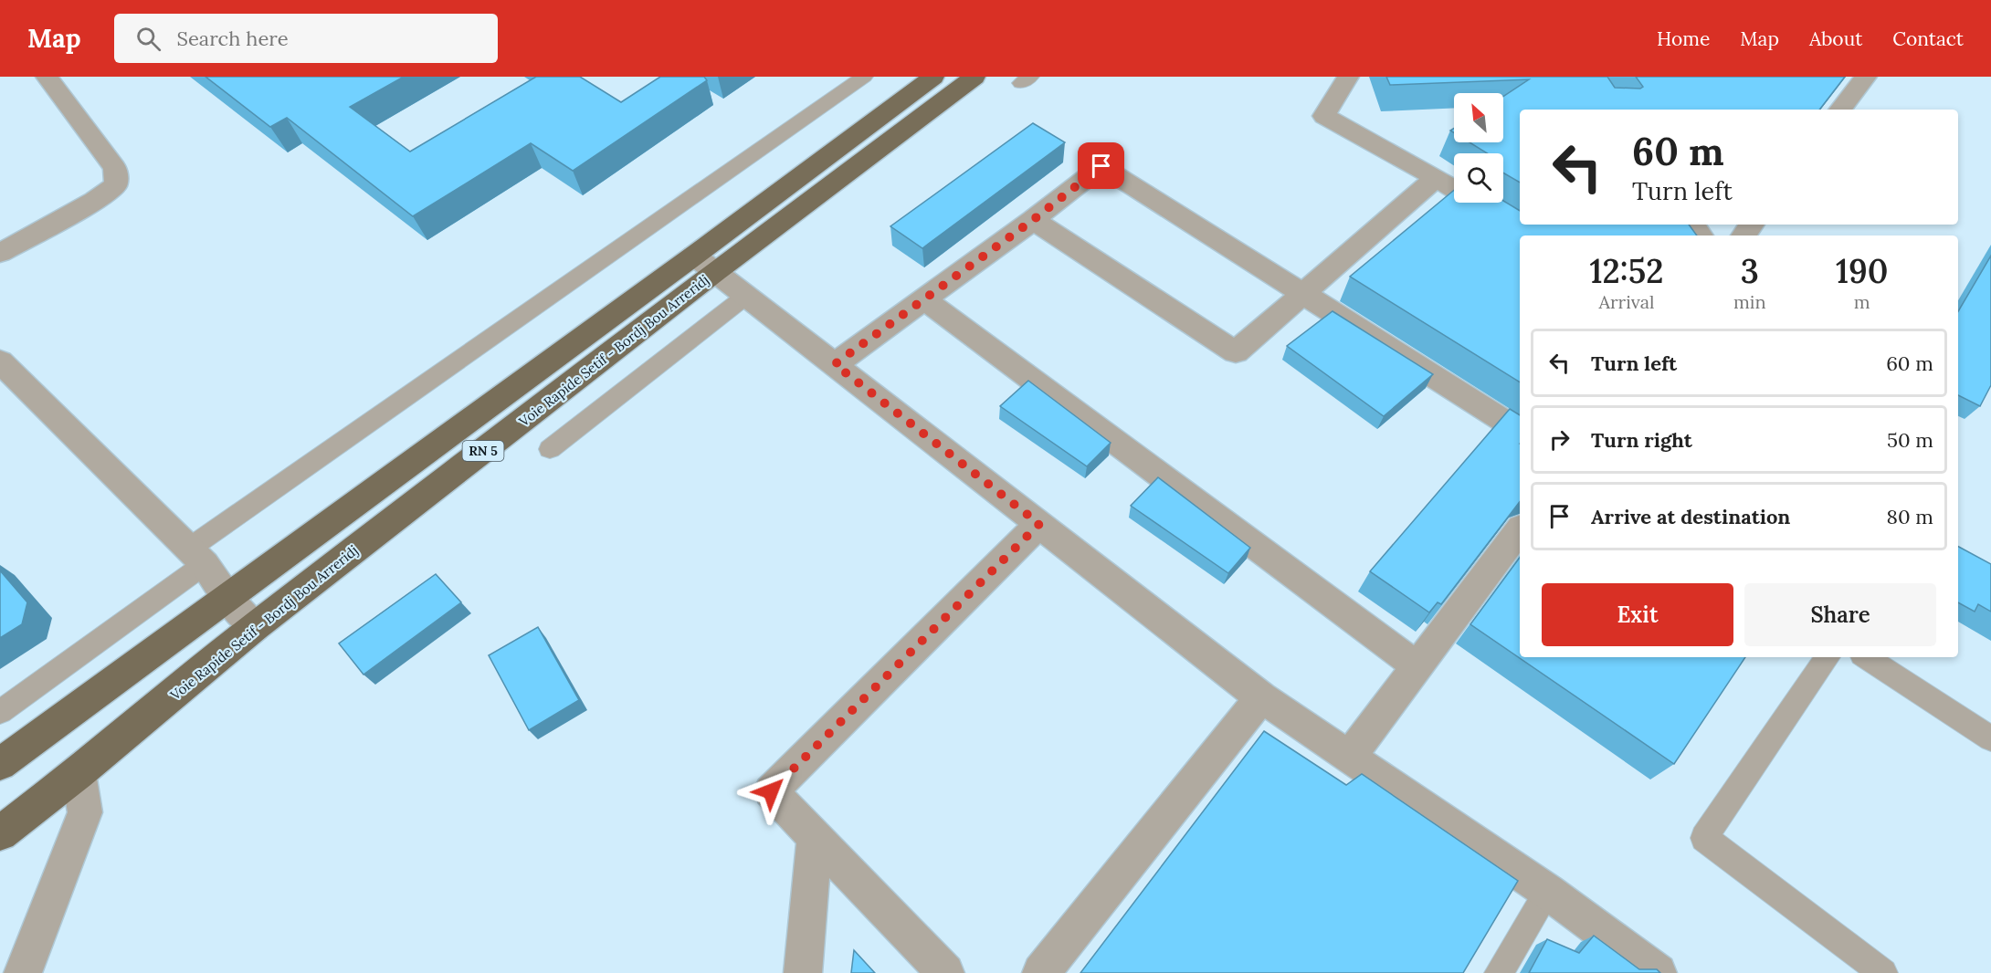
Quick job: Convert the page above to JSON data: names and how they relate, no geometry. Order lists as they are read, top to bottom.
{
  "streets": {
    "highway": ["Voie Rapide Setif - Bordj Bou Arreridj", "RN 5"]
  },
  "north": "top left",
  "page": {
    "header": "Map",
    "search": "Search here",
    "nav": [
      "Home",
      "Map",
      "About",
      "Contact"
    ],
    "turn": ["60 m", "Turn left"],
    "eta": [
      "12:52",
      "Arrival",
      "3",
      "min",
      "190",
      "m"
    ],
    "list": [
      {
        "name": "Turn left",
        "value": "60 m"
      },
      {
        "name": "Turn right",
        "value": "50 m"
      },
      {
        "name": "Arrive at destination",
        "value": "80 m"
      }
    ],
    "buttons": ["Exit", "Share"]
  }
}
